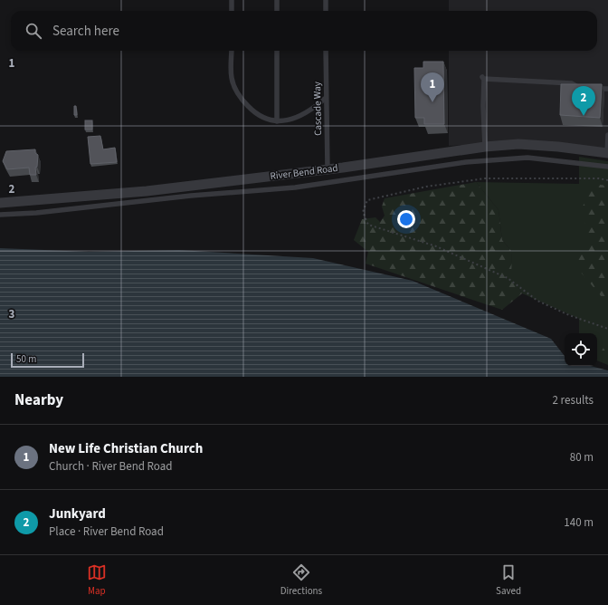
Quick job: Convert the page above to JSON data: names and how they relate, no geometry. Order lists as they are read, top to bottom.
{
  "streets": {
    "street": ["River Bend Road"],
    "lane": ["Cascade Way"]
  },
  "crossings": [
    ["Cascade Way", "River Bend Road"]
  ],
  "scale_bar": "50 m",
  "page": {
    "search": "Search here",
    "pins": ["1", "2"],
    "scale": "50 m",
    "heading": ["Nearby", "2 results"],
    "list": [
      {
        "mark": "1",
        "name": "New Life Christian Church",
        "note": "Church · River Bend Road",
        "value": "80 m"
      },
      {
        "mark": "2",
        "name": "Junkyard",
        "note": "Place · River Bend Road",
        "value": "140 m"
      }
    ],
    "nav": ["Map", "Directions", "Saved"]
  },
  "grid": {
    "rows": ["1", "2", "3"]
  }
}
